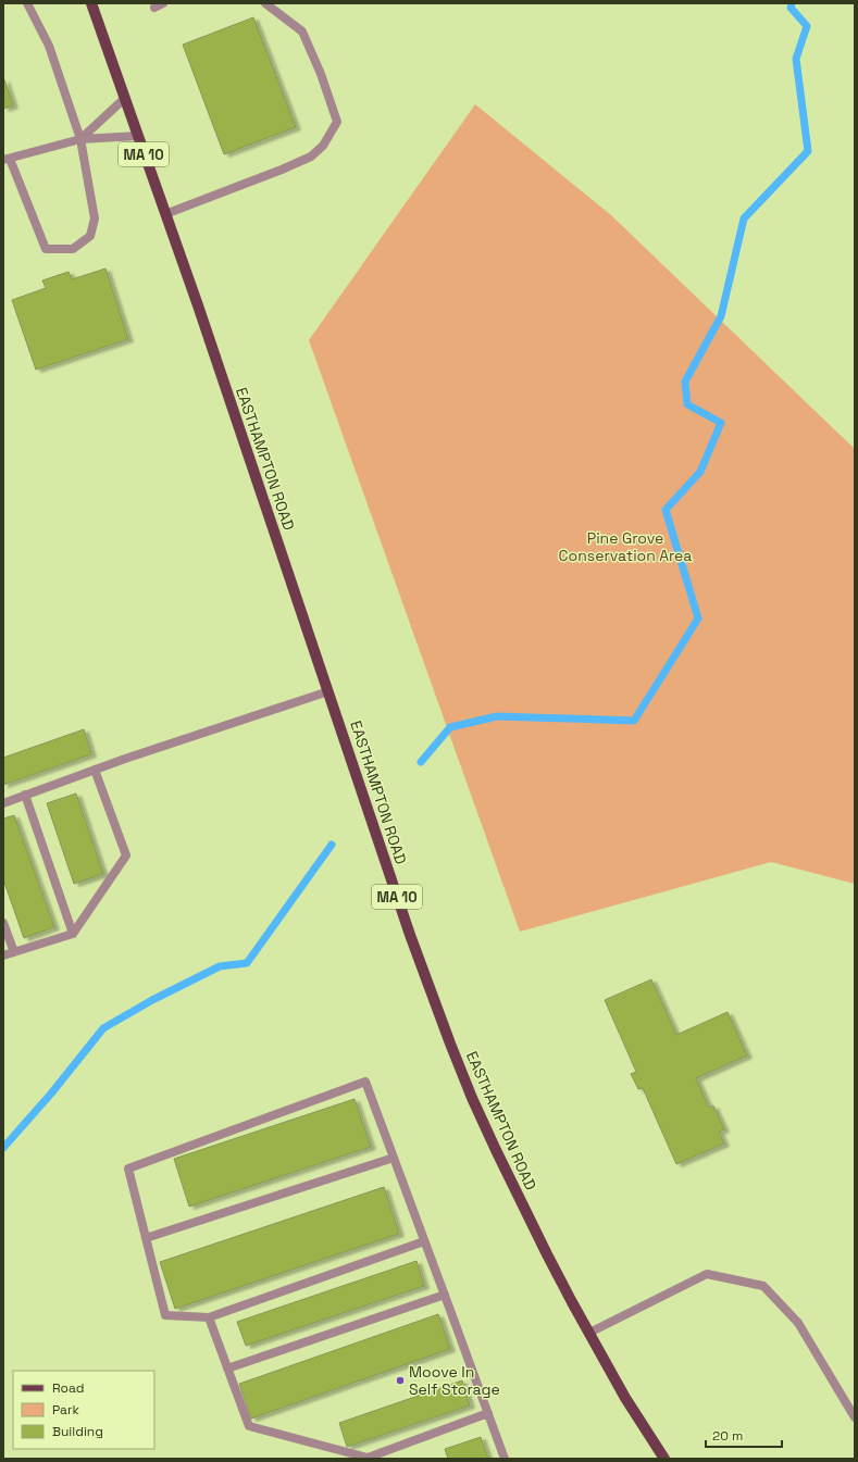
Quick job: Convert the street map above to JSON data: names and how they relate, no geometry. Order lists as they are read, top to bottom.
{
  "streets": {
    "main road": ["MA 10", "EASTHAMPTON ROAD"]
  },
  "crossings": [
    ["MA 10", "EASTHAMPTON ROAD"]
  ],
  "parks": ["Pine Grove Conservation Area"],
  "places": ["Moove In Self Storage"],
  "legend": ["Road", "Park", "Building"],
  "scale_bar": "20 m"
}
